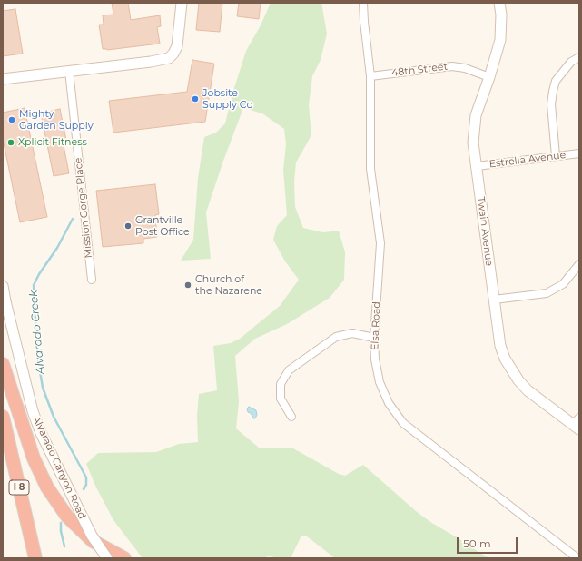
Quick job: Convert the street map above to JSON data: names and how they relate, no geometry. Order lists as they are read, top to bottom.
{
  "streets": {
    "highway": ["I 8"],
    "street": [
      "48th Street",
      "Estrella Avenue",
      "Mission Gorge Place",
      "Twain Avenue",
      "Elsa Road",
      "Alvarado Canyon Road"
    ]
  },
  "crossings": [
    ["48th Street", "Twain Avenue"],
    ["48th Street", "Elsa Road"],
    ["Estrella Avenue", "Twain Avenue"]
  ],
  "water": ["Alvarado Creek"],
  "places": [
    "Jobsite Supply Co",
    "Mighty Garden Supply",
    "Xplicit Fitness",
    "Grantville Post Office",
    "Church of the Nazarene"
  ],
  "scale_bar": "50 m"
}
